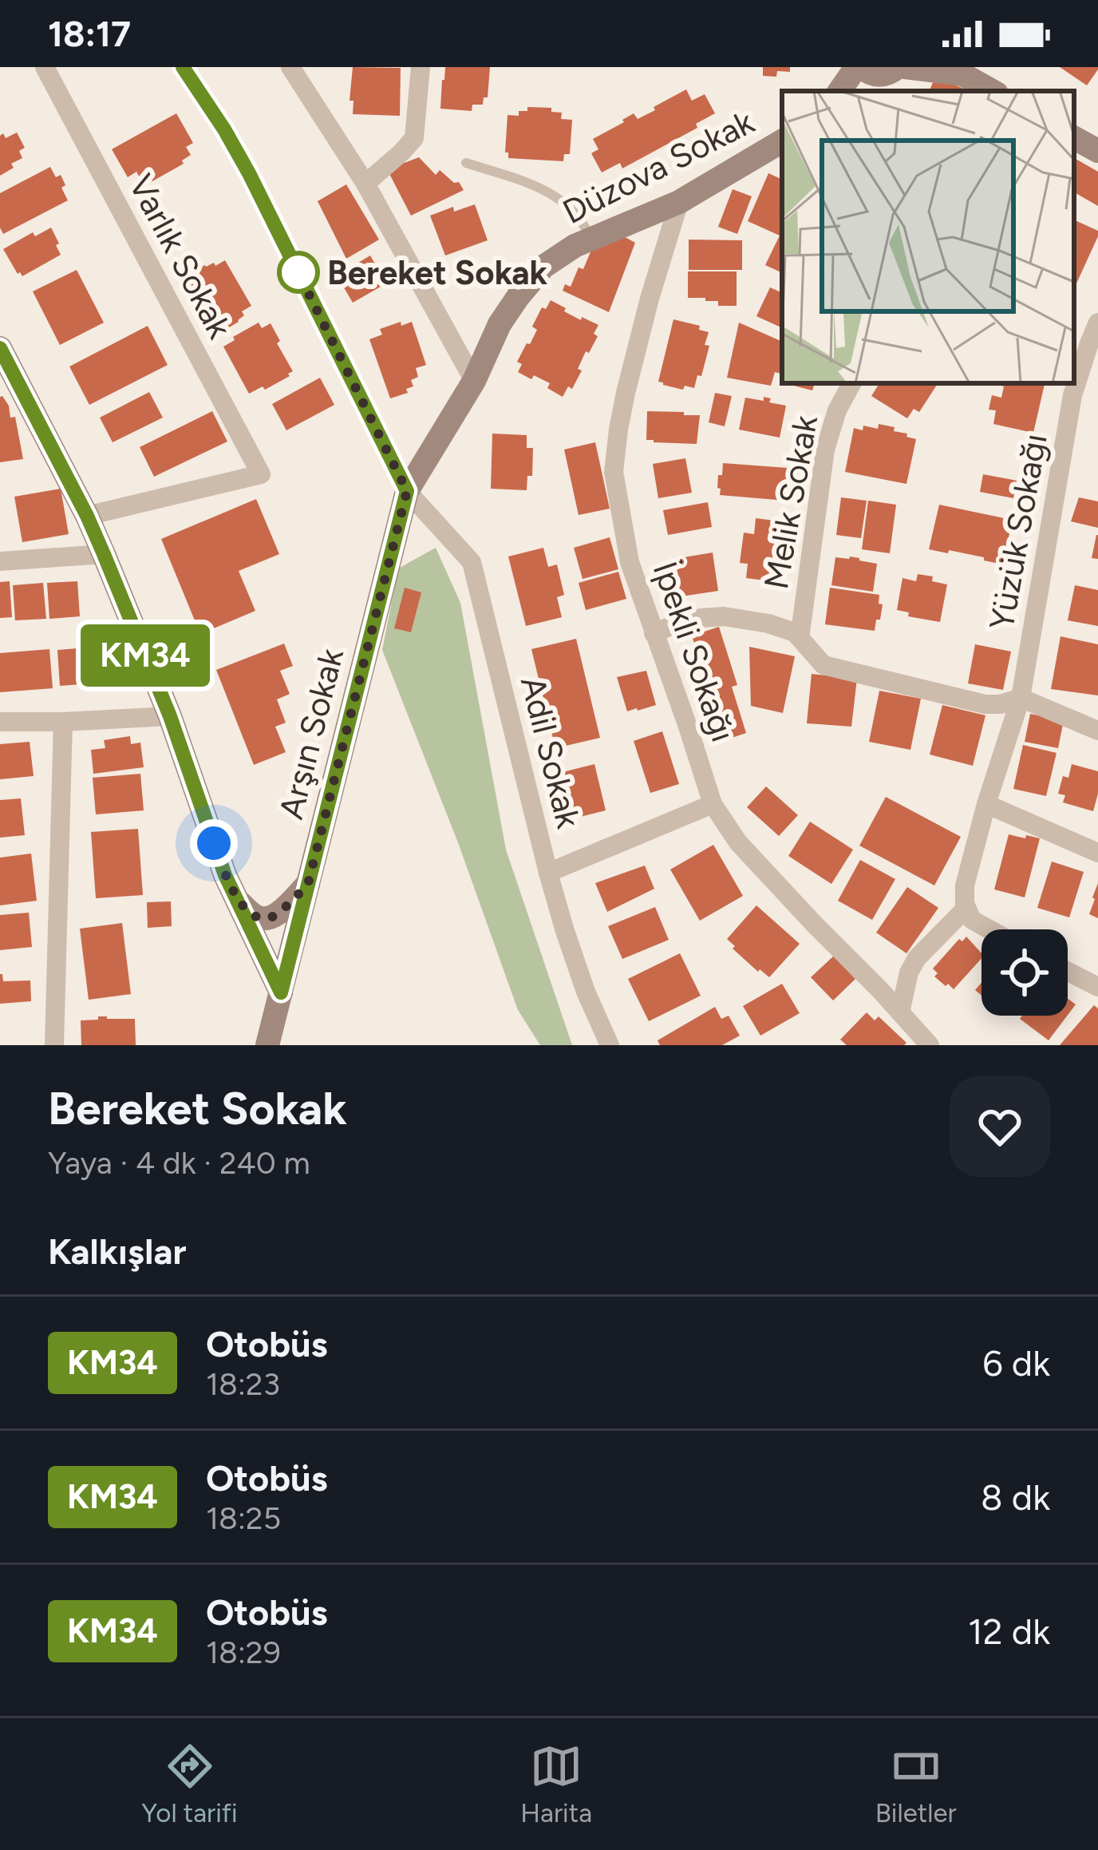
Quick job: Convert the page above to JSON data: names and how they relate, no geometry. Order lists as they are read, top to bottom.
{
  "streets": {
    "street": [
      "Düzova Sokak",
      "Varlık Sokak",
      "Melik Sokak",
      "Yüzük Sokağı",
      "İpekli Sokağı",
      "Arşın Sokak",
      "Adil Sokak"
    ]
  },
  "crossings": [
    ["Düzova Sokak", "İpekli Sokağı"],
    ["Düzova Sokak", "Arşın Sokak"],
    ["Düzova Sokak", "Adil Sokak"],
    ["Arşın Sokak", "Adil Sokak"]
  ],
  "places": ["Bereket Sokak"],
  "lines": ["bus line KM34"],
  "page": {
    "status": "18:17",
    "on_map": "KM34",
    "heading": [
      ["Bereket Sokak", "Yaya · 4 dk · 240 m"],
      "Kalkışlar"
    ],
    "list": [
      {
        "mark": "KM34",
        "name": "Otobüs",
        "note": "18:23",
        "value": "6 dk"
      },
      {
        "mark": "KM34",
        "name": "Otobüs",
        "note": "18:25",
        "value": "8 dk"
      },
      {
        "mark": "KM34",
        "name": "Otobüs",
        "note": "18:29",
        "value": "12 dk"
      }
    ],
    "tabs": ["Yol tarifi", "Harita", "Biletler"]
  }
}
